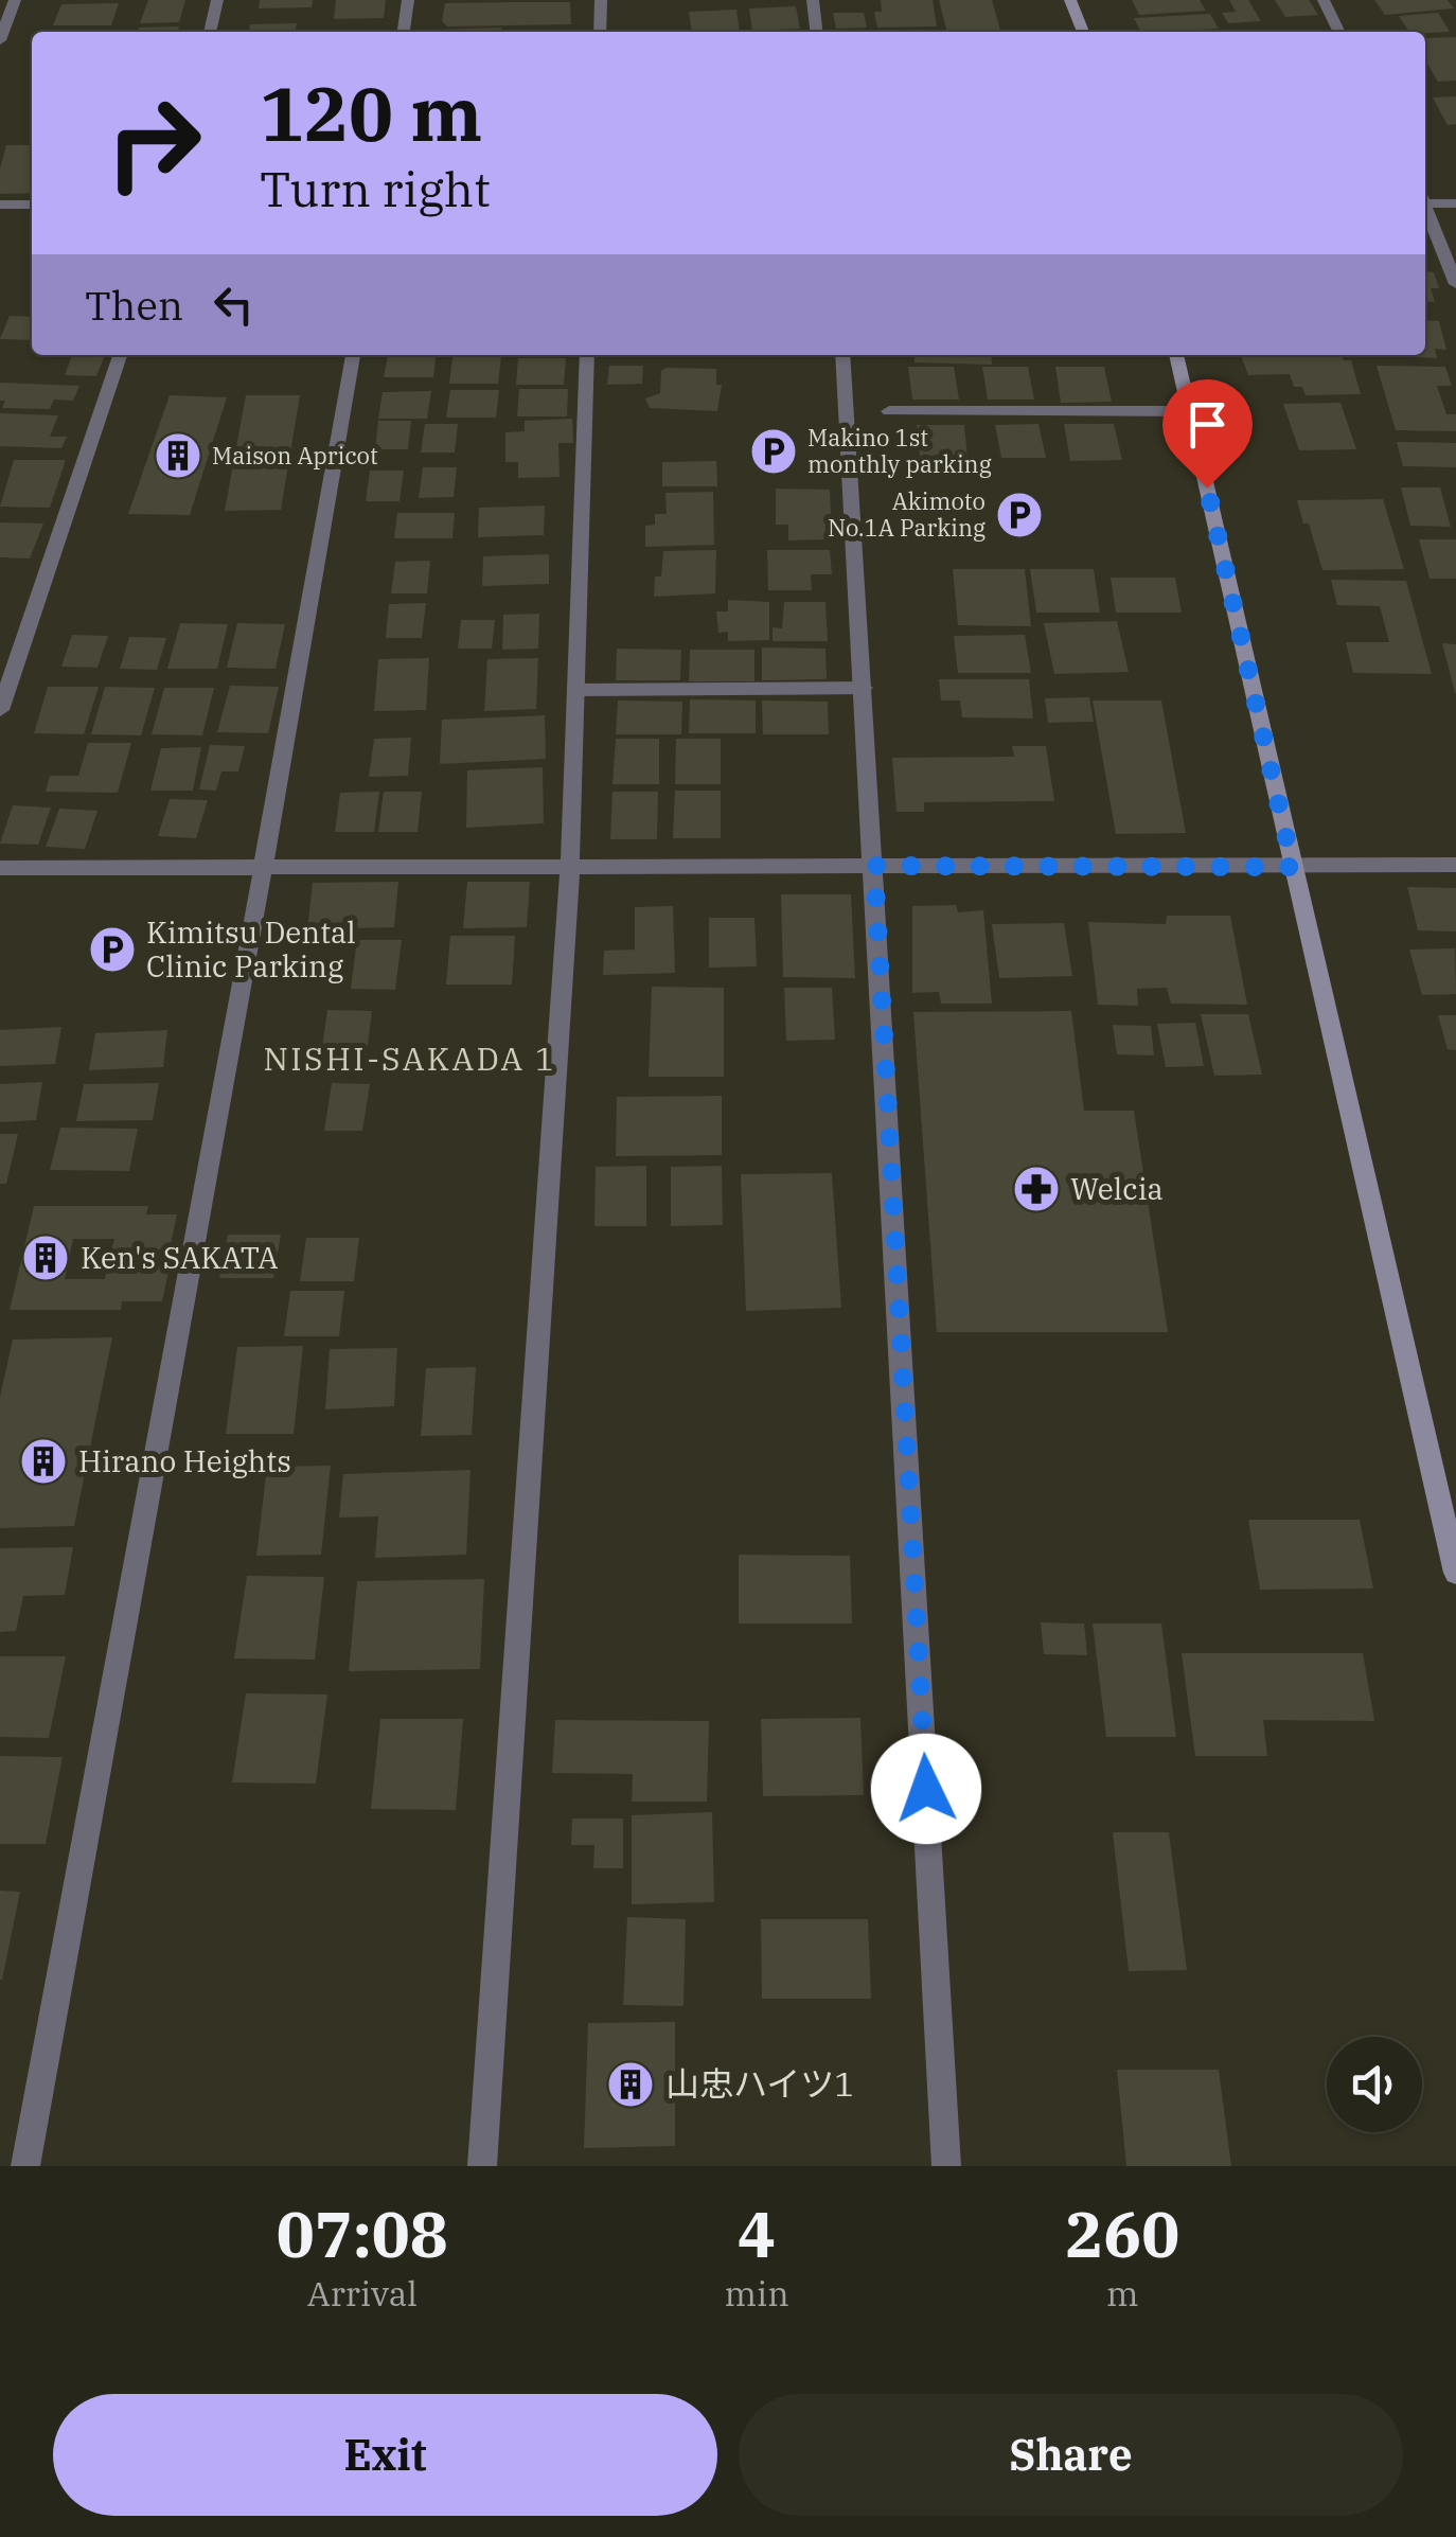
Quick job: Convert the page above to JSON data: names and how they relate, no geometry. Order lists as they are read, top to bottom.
{
  "districts": ["NISHI-SAKADA 1"],
  "places": {
    "parking": ["Makino 1st monthly parking", "Akimoto No.1A Parking", "Kimitsu Dental Clinic Parking"],
    "building": [
      "Maison Apricot",
      "Ken's SAKATA",
      "Hirano Heights",
      "山忠ハイツ1"
    ],
    "pharmacy": ["Welcia"]
  },
  "page": {
    "turn": ["120 m", "Turn right"],
    "then": "Then",
    "eta": [
      "07:08",
      "Arrival",
      "4",
      "min",
      "260",
      "m"
    ],
    "buttons": ["Exit", "Share"]
  }
}
